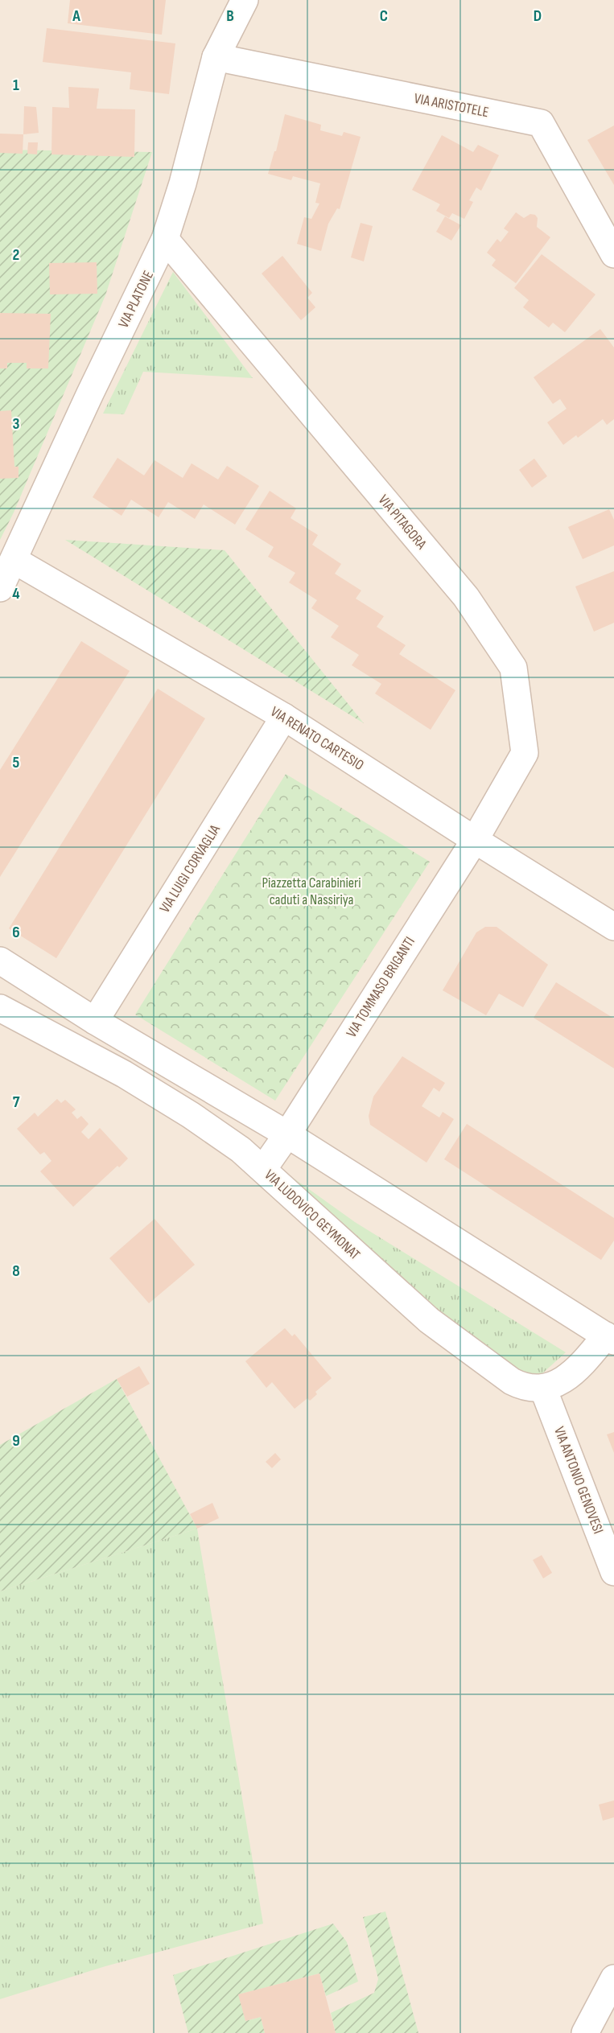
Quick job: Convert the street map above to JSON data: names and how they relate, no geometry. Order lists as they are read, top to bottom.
{
  "streets": {
    "street": [
      "VIA ARISTOTELE",
      "VIA PLATONE",
      "VIA PITAGORA",
      "VIA RENATO CARTESIO",
      "VIA LUIGI CORVAGLIA",
      "VIA TOMMASO BRIGANTI",
      "VIA LUDOVICO GEYMONAT",
      "VIA ANTONIO GENOVESI"
    ]
  },
  "crossings": [
    ["VIA ARISTOTELE", "VIA PLATONE"],
    ["VIA PLATONE", "VIA PITAGORA"],
    ["VIA PLATONE", "VIA RENATO CARTESIO"],
    ["VIA PITAGORA", "VIA RENATO CARTESIO"],
    ["VIA PITAGORA", "VIA TOMMASO BRIGANTI"],
    ["VIA RENATO CARTESIO", "VIA LUIGI CORVAGLIA"],
    ["VIA RENATO CARTESIO", "VIA TOMMASO BRIGANTI"],
    ["VIA TOMMASO BRIGANTI", "VIA LUDOVICO GEYMONAT"],
    ["VIA LUDOVICO GEYMONAT", "VIA ANTONIO GENOVESI"]
  ],
  "parks": ["Piazzetta Carabinieri caduti a Nassiriya"],
  "grid": {
    "columns": [
      "A",
      "B",
      "C",
      "D"
    ],
    "rows": [
      "1",
      "2",
      "3",
      "4",
      "5",
      "6",
      "7",
      "8",
      "9"
    ]
  }
}
